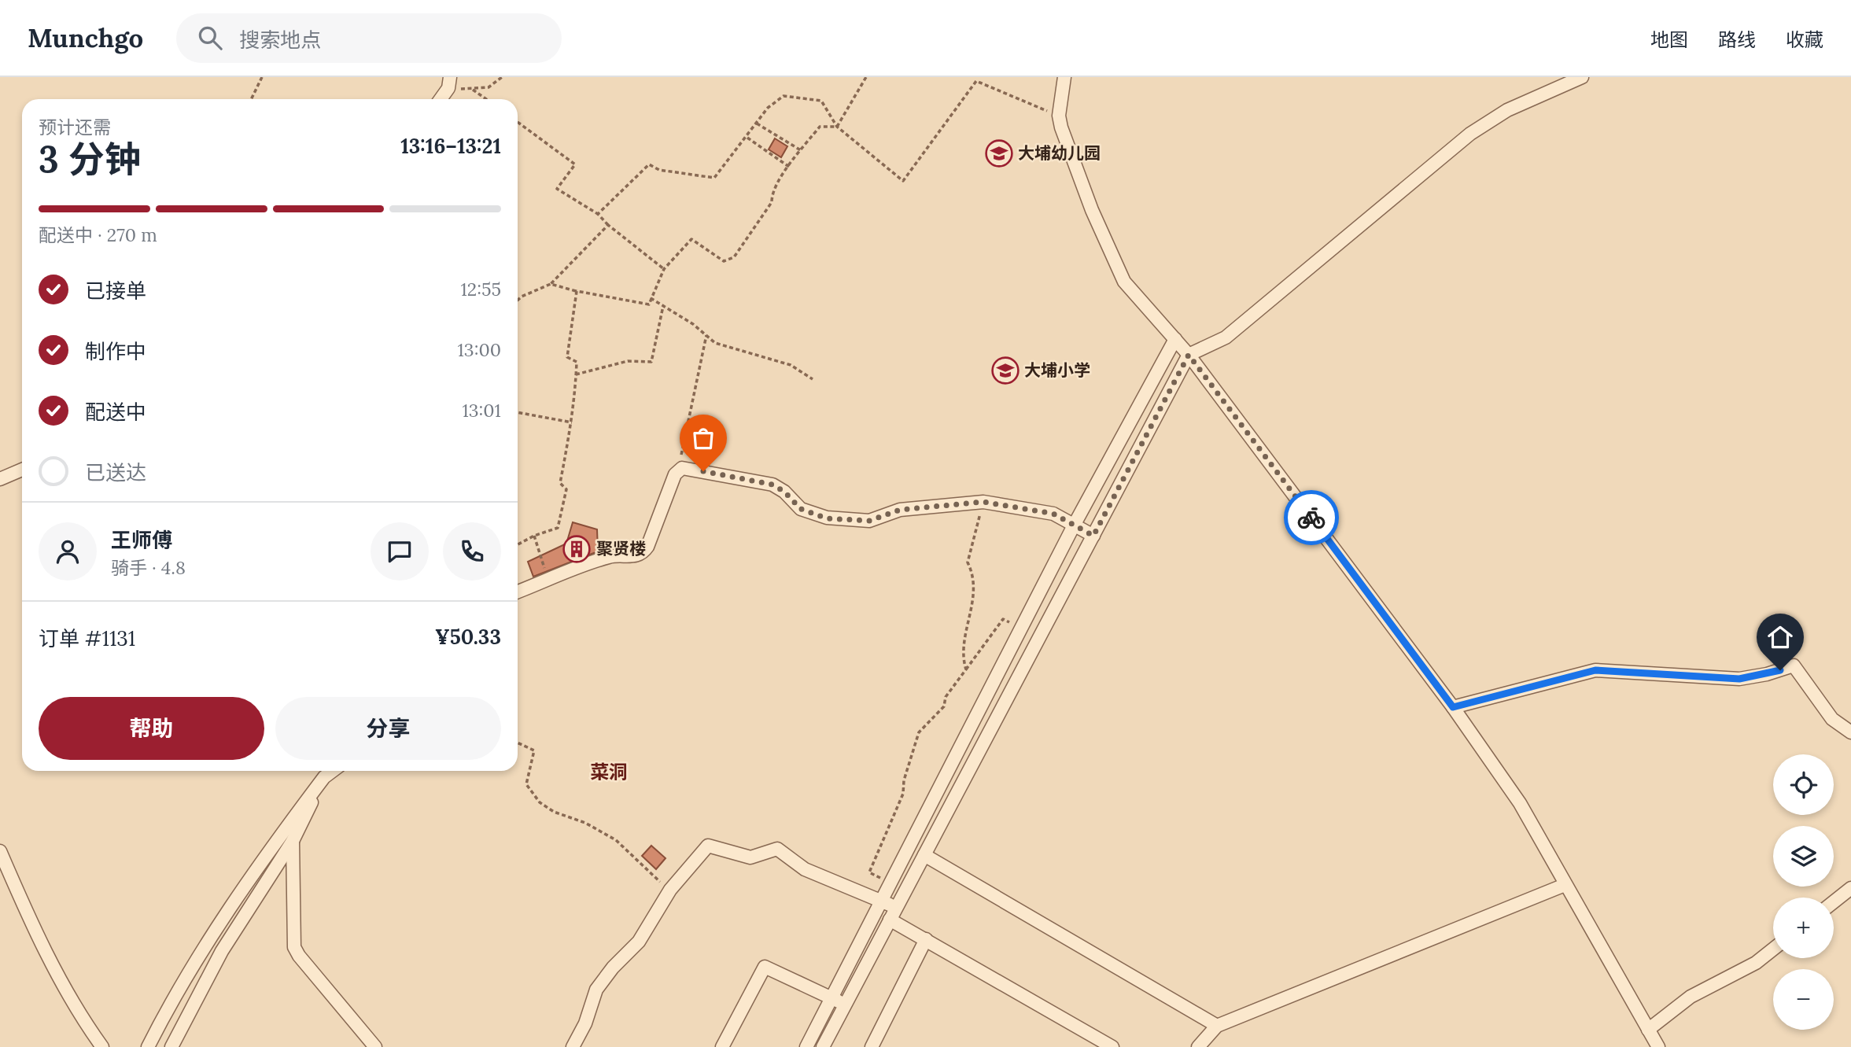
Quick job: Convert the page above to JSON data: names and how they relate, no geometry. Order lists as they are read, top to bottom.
{
  "districts": ["菜洞"],
  "places": {
    "school or university": ["大埔幼儿园", "大埔小学"],
    "building": ["聚贤楼"]
  },
  "page": {
    "header": "Munchgo",
    "search": "搜索地点",
    "nav": ["地图", "路线", "收藏"],
    "heading": ["3 分钟", "预计还需", "13:16–13:21"],
    "panel": [
      "王师傅",
      "骑手 · 4.8",
      "订单 #1131",
      "¥50.33"
    ],
    "bar": "配送中 · 270 m",
    "list": [
      ["已接单", "12:55"],
      ["制作中", "13:00"],
      ["配送中", "13:01"],
      "已送达"
    ],
    "buttons": ["帮助", "分享"],
    "map_buttons": ["+", "−"]
  }
}
